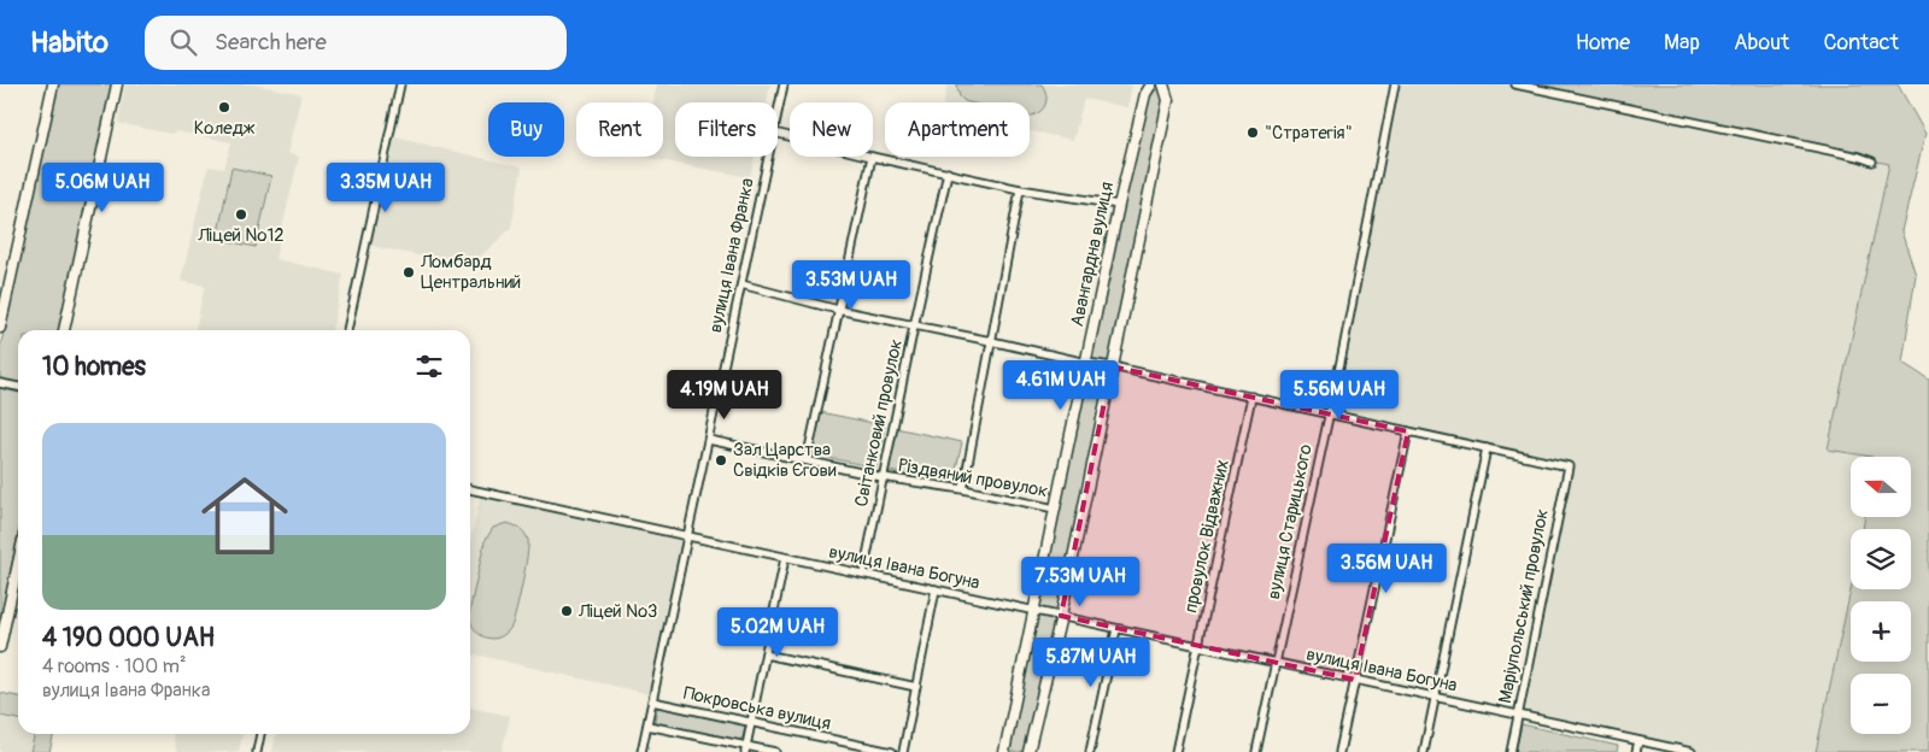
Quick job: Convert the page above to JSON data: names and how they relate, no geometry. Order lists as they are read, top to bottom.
{
  "streets": {
    "street": [
      "Авангардна вулиця",
      "вулиця Івана Франка",
      "Світанковий провулок",
      "Різдвяний провулок",
      "вулиця Старицького",
      "провулок Відважних",
      "вулиця Івана Богуна",
      "Маріупольський провулок",
      "Покровська вулиця"
    ]
  },
  "crossings": [
    ["Авангардна вулиця", "Різдвяний провулок"],
    ["Авангардна вулиця", "вулиця Івана Богуна"],
    ["вулиця Івана Франка", "Різдвяний провулок"],
    ["вулиця Івана Франка", "вулиця Івана Богуна"],
    ["вулиця Івана Франка", "Покровська вулиця"],
    ["Світанковий провулок", "Різдвяний провулок"],
    ["Світанковий провулок", "вулиця Івана Богуна"],
    ["вулиця Старицького", "вулиця Івана Богуна"],
    ["провулок Відважних", "вулиця Івана Богуна"],
    ["вулиця Івана Богуна", "Маріупольський провулок"]
  ],
  "places": [
    "Коледж",
    "\"Стратегія\"",
    "Ліцей №12",
    "Ломбард Центральний",
    "Зал Царства Свідків Єгови",
    "Ліцей №3"
  ],
  "north": "left",
  "page": {
    "header": "Habito",
    "search": "Search here",
    "nav": [
      "Home",
      "Map",
      "About",
      "Contact"
    ],
    "chip": [
      "Buy",
      "Rent",
      "Filters",
      "New",
      "Apartment"
    ],
    "price": [
      "5.06M UAH",
      "3.35M UAH",
      "3.53M UAH",
      "4.61M UAH",
      "4.19M UAH",
      "5.56M UAH",
      "3.56M UAH",
      "7.53M UAH",
      "5.02M UAH",
      "5.87M UAH"
    ],
    "heading": "10 homes",
    "list": [
      {
        "name": "4 190 000 UAH",
        "note": "4 rooms · 100 m² · вулиця Івана Франка"
      }
    ],
    "map_buttons": ["+", "−"]
  }
}
